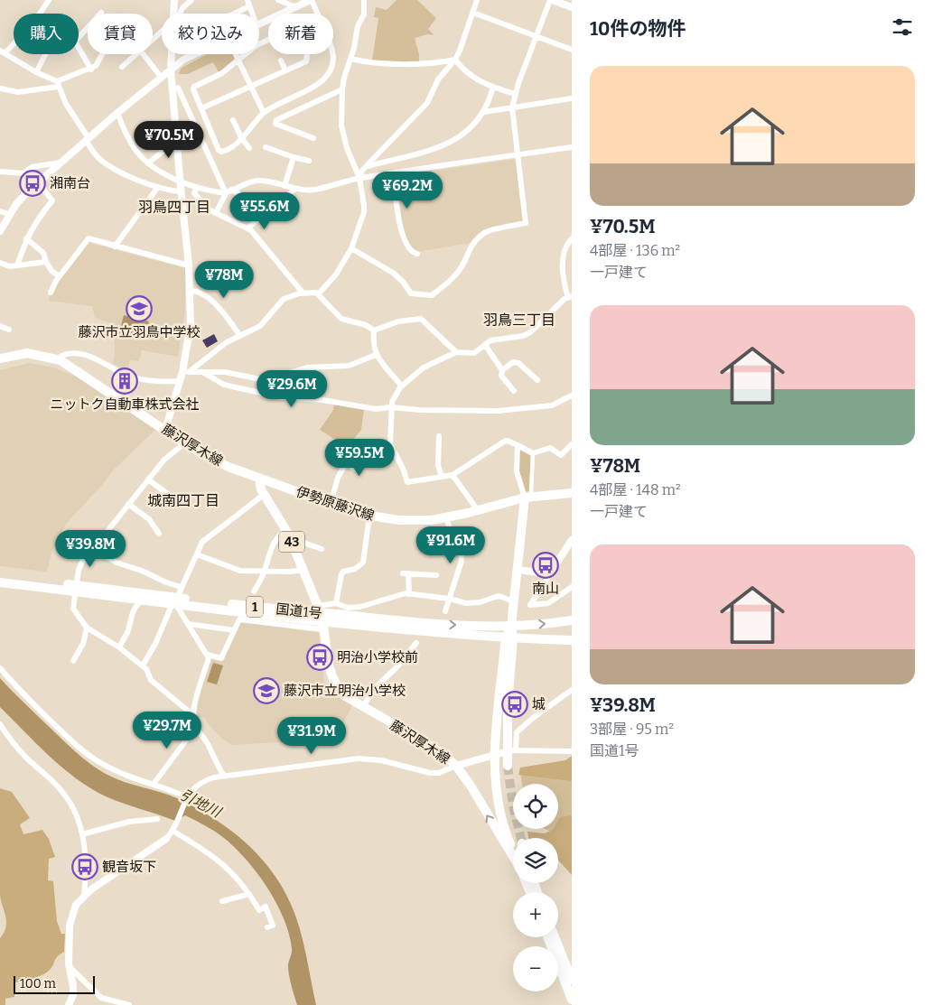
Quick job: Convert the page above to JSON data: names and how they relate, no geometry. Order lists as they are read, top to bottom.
{
  "streets": {
    "main road": [
      "藤沢厚木線",
      "伊勢原藤沢線",
      "43",
      "1",
      "国道1号"
    ]
  },
  "crossings": [
    ["藤沢厚木線", "伊勢原藤沢線"],
    ["藤沢厚木線", "43"],
    ["藤沢厚木線", "国道1号"],
    ["伊勢原藤沢線", "43"]
  ],
  "districts": ["羽鳥四丁目", "羽鳥三丁目", "城南四丁目"],
  "water": ["引地川"],
  "places": {
    "bus stop": [
      "湘南台",
      "南山",
      "明治小学校前",
      "城",
      "観音坂下"
    ],
    "school or university": ["藤沢市立羽鳥中学校", "藤沢市立明治小学校"],
    "building": ["ニットク自動車株式会社"]
  },
  "scale_bar": "100 m",
  "page": {
    "heading": "10件の物件",
    "chip": [
      "購入",
      "賃貸",
      "絞り込み",
      "新着"
    ],
    "list": [
      {
        "name": "¥70.5M",
        "note": "4部屋 · 136 m² · 一戸建て"
      },
      {
        "name": "¥78M",
        "note": "4部屋 · 148 m² · 一戸建て"
      },
      {
        "name": "¥39.8M",
        "note": "3部屋 · 95 m² · 国道1号"
      }
    ],
    "price": [
      "¥70.5M",
      "¥69.2M",
      "¥55.6M",
      "¥78M",
      "¥29.6M",
      "¥59.5M",
      "¥91.6M",
      "¥39.8M",
      "¥29.7M",
      "¥31.9M"
    ],
    "map_buttons": ["+", "−"],
    "scale": "100 m"
  }
}
